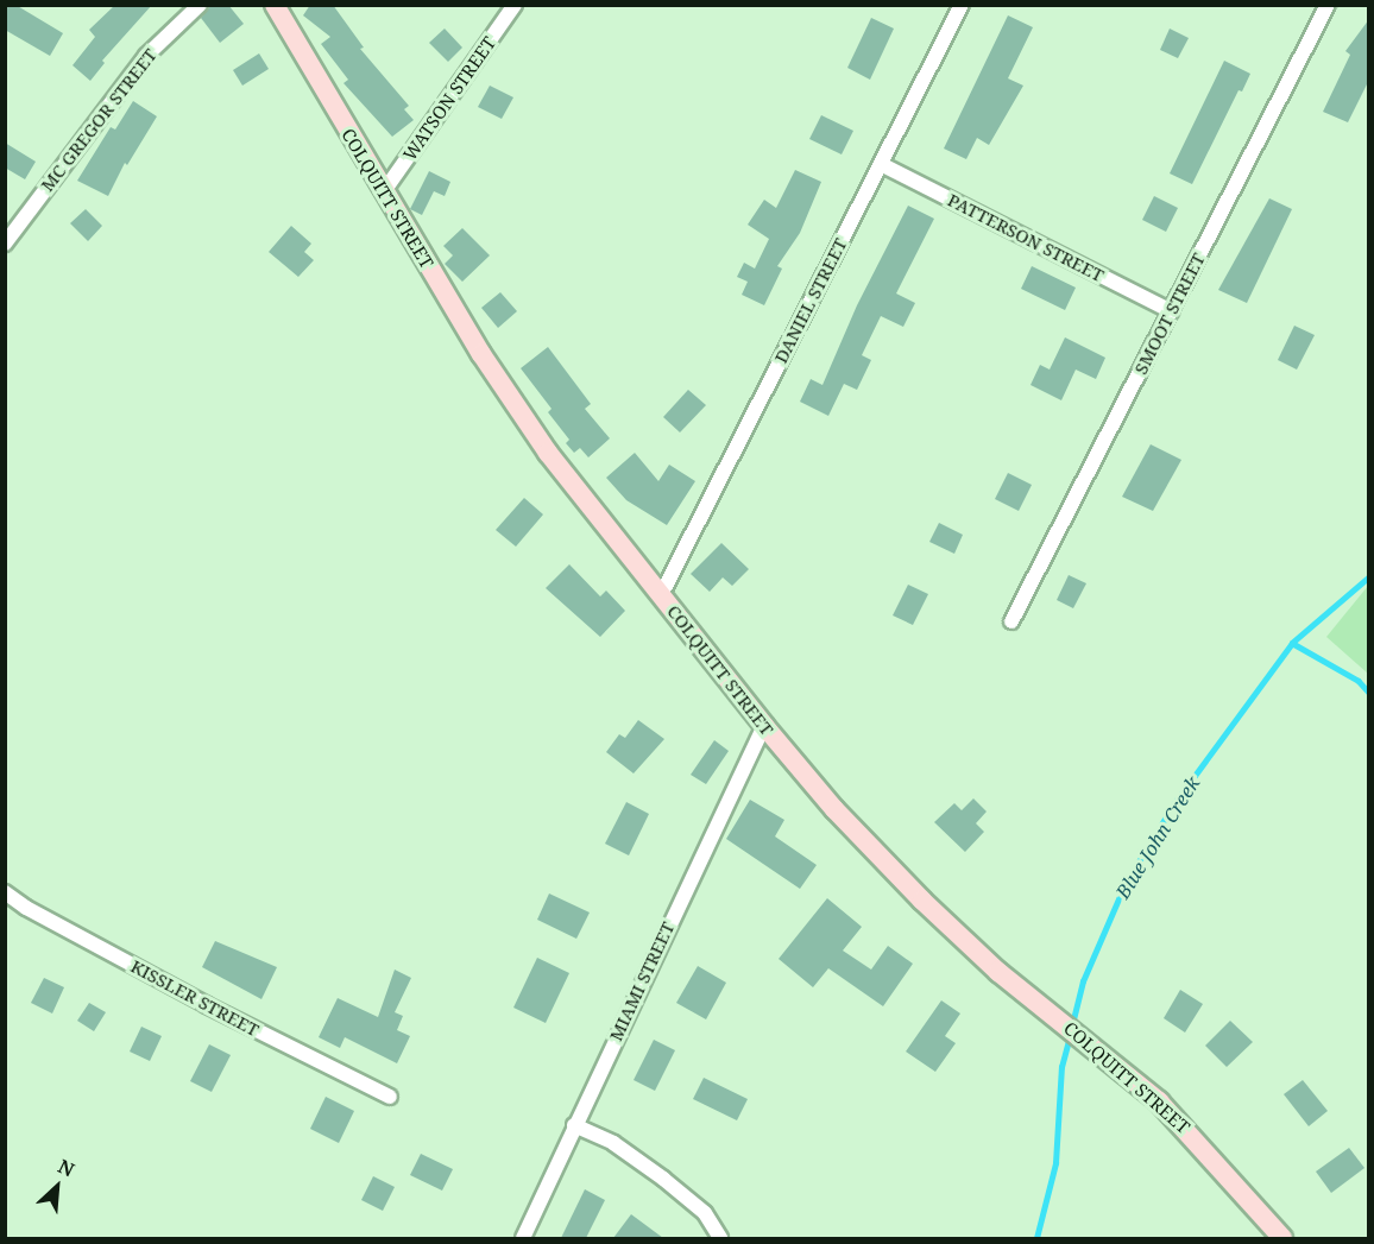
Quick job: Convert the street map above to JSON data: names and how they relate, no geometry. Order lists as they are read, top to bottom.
{
  "streets": {
    "street": [
      "WATSON STREET",
      "MC GREGOR STREET",
      "COLQUITT STREET",
      "PATTERSON STREET",
      "DANIEL STREET",
      "SMOOT STREET",
      "MIAMI STREET",
      "KISSLER STREET"
    ]
  },
  "crossings": [
    ["WATSON STREET", "COLQUITT STREET"],
    ["COLQUITT STREET", "DANIEL STREET"],
    ["COLQUITT STREET", "MIAMI STREET"],
    ["PATTERSON STREET", "DANIEL STREET"],
    ["PATTERSON STREET", "SMOOT STREET"]
  ],
  "water": ["Blue John Creek"],
  "north": "top right"
}
